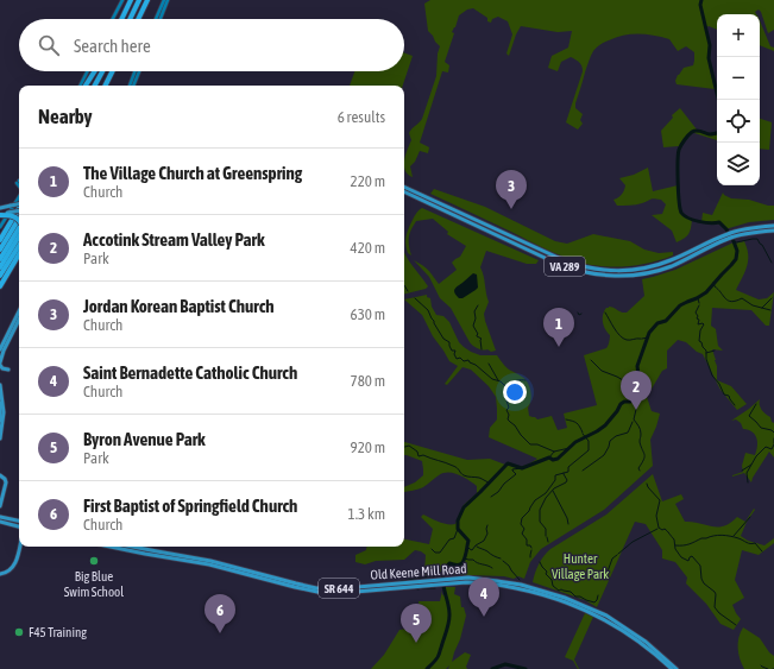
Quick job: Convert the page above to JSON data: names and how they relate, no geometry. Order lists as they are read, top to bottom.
{
  "streets": {
    "main road": ["VA 289", "Old Keene Mill Road", "SR 644"]
  },
  "parks": ["Hunter Village Park"],
  "places": ["Big Blue Swim School", "F45 Training"],
  "page": {
    "map_buttons": ["+", "−"],
    "search": "Search here",
    "heading": ["Nearby", "6 results"],
    "list": [
      {
        "mark": "1",
        "name": "The Village Church at Greenspring",
        "note": "Church",
        "value": "220 m"
      },
      {
        "mark": "2",
        "name": "Accotink Stream Valley Park",
        "note": "Park",
        "value": "420 m"
      },
      {
        "mark": "3",
        "name": "Jordan Korean Baptist Church",
        "note": "Church",
        "value": "630 m"
      },
      {
        "mark": "4",
        "name": "Saint Bernadette Catholic Church",
        "note": "Church",
        "value": "780 m"
      },
      {
        "mark": "5",
        "name": "Byron Avenue Park",
        "note": "Park",
        "value": "920 m"
      },
      {
        "mark": "6",
        "name": "First Baptist of Springfield Church",
        "note": "Church",
        "value": "1.3 km"
      }
    ],
    "pins": [
      "3",
      "1",
      "2",
      "4",
      "6",
      "5"
    ]
  }
}
